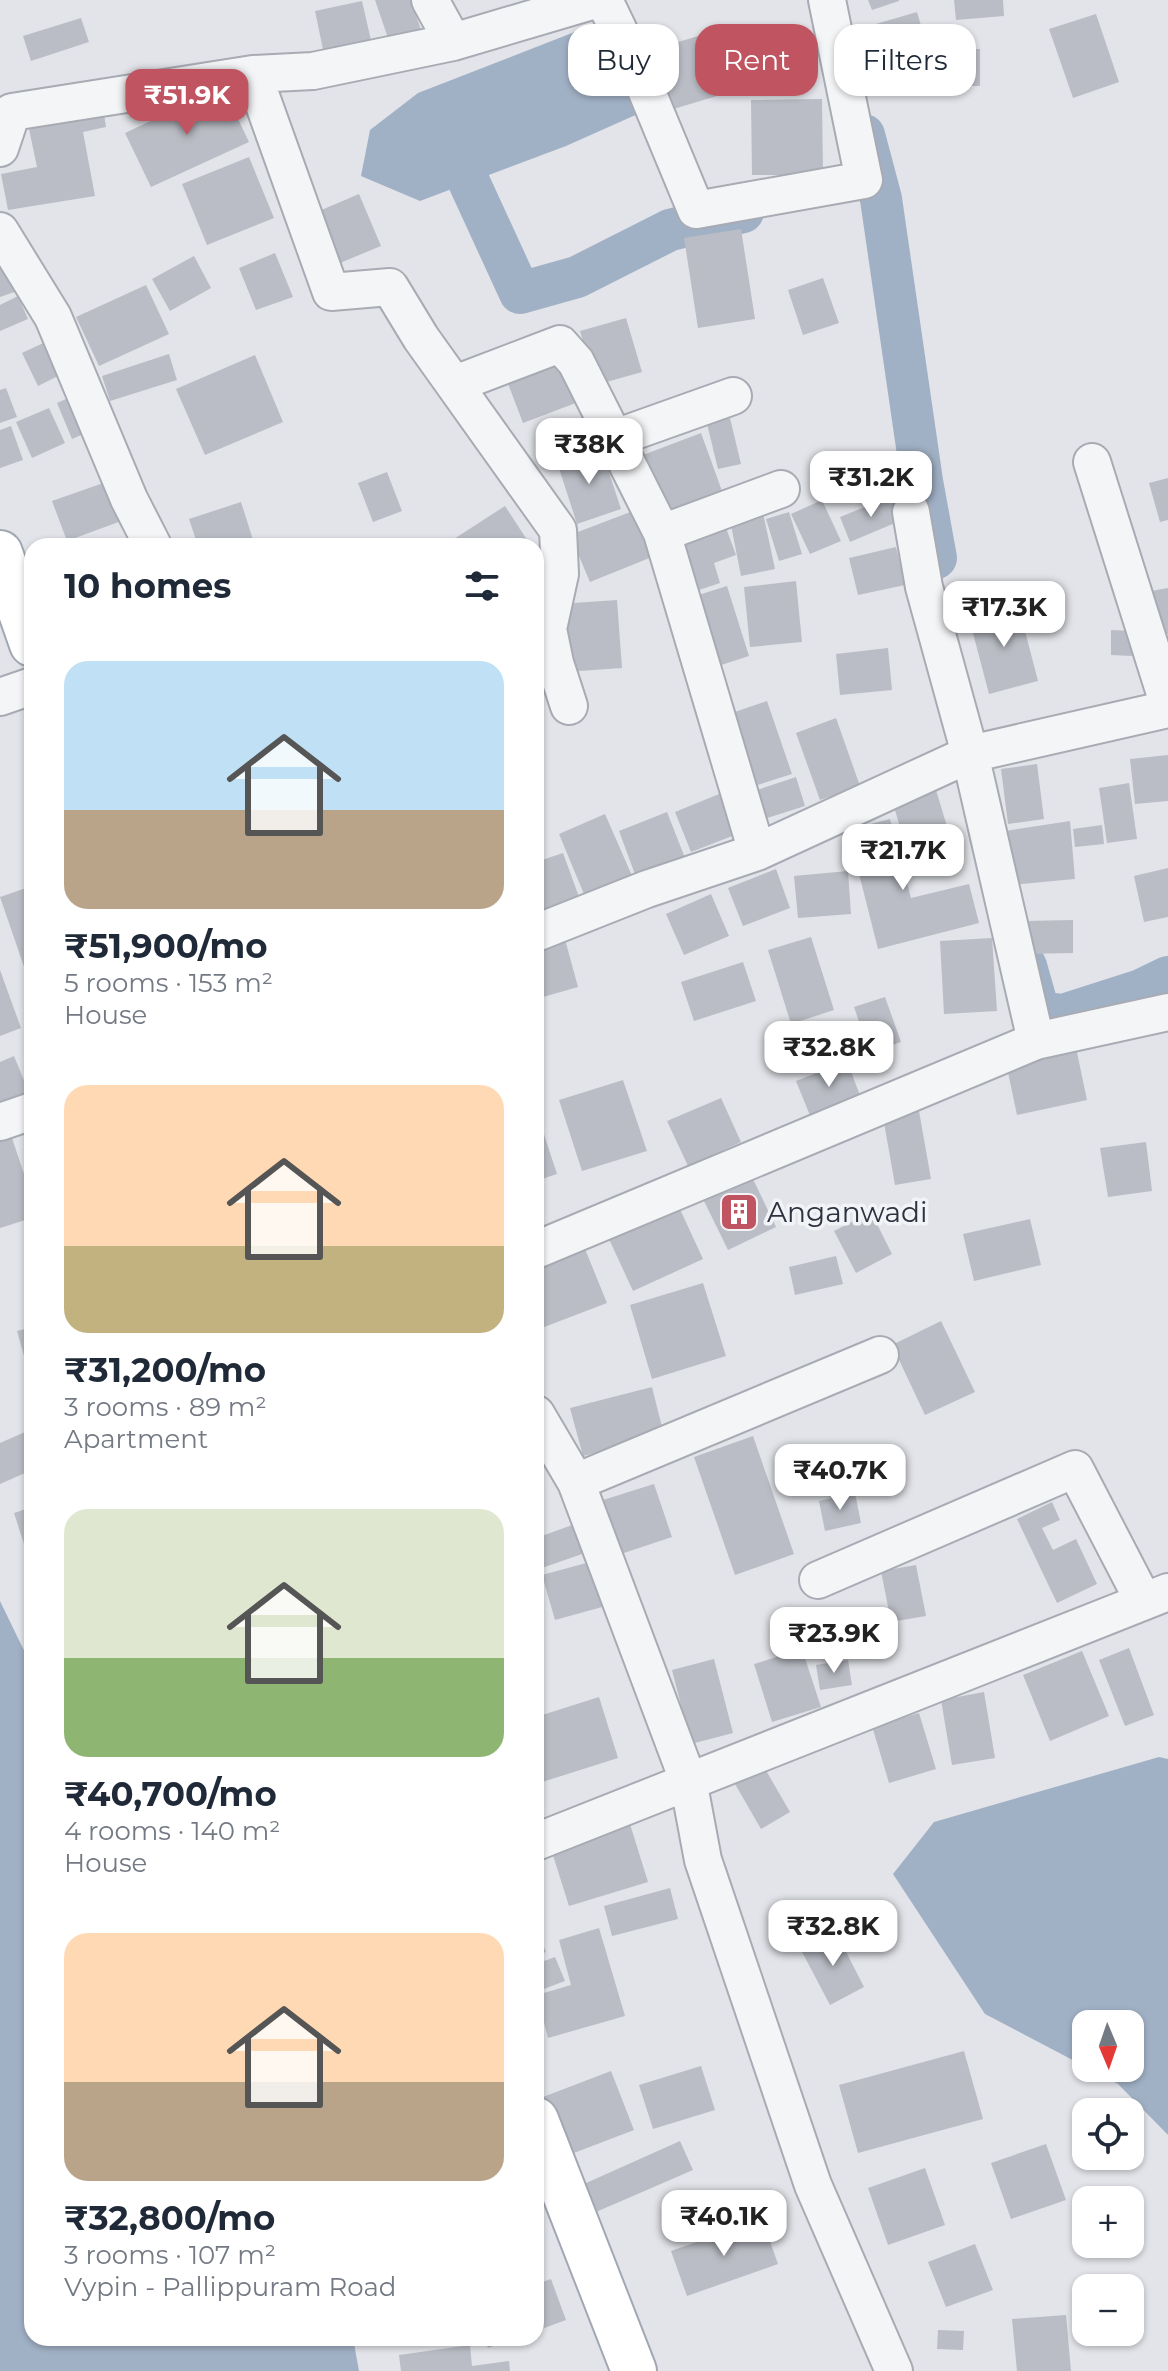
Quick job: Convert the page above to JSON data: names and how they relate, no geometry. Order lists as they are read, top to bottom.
{
  "places": {
    "building": ["Anganwadi"]
  },
  "north": "bottom",
  "page": {
    "chip": ["Buy", "Rent", "Filters"],
    "price": [
      "₹51.9K",
      "₹38K",
      "₹31.2K",
      "₹17.3K",
      "₹21.7K",
      "₹32.8K",
      "₹40.7K",
      "₹23.9K",
      "₹32.8K",
      "₹40.1K"
    ],
    "heading": "10 homes",
    "list": [
      {
        "name": "₹51,900/mo",
        "note": "5 rooms · 153 m² · House"
      },
      {
        "name": "₹31,200/mo",
        "note": "3 rooms · 89 m² · Apartment"
      },
      {
        "name": "₹40,700/mo",
        "note": "4 rooms · 140 m² · House"
      },
      {
        "name": "₹32,800/mo",
        "note": "3 rooms · 107 m² · Vypin - Pallippuram Road"
      }
    ],
    "map_buttons": ["+", "−"]
  }
}
